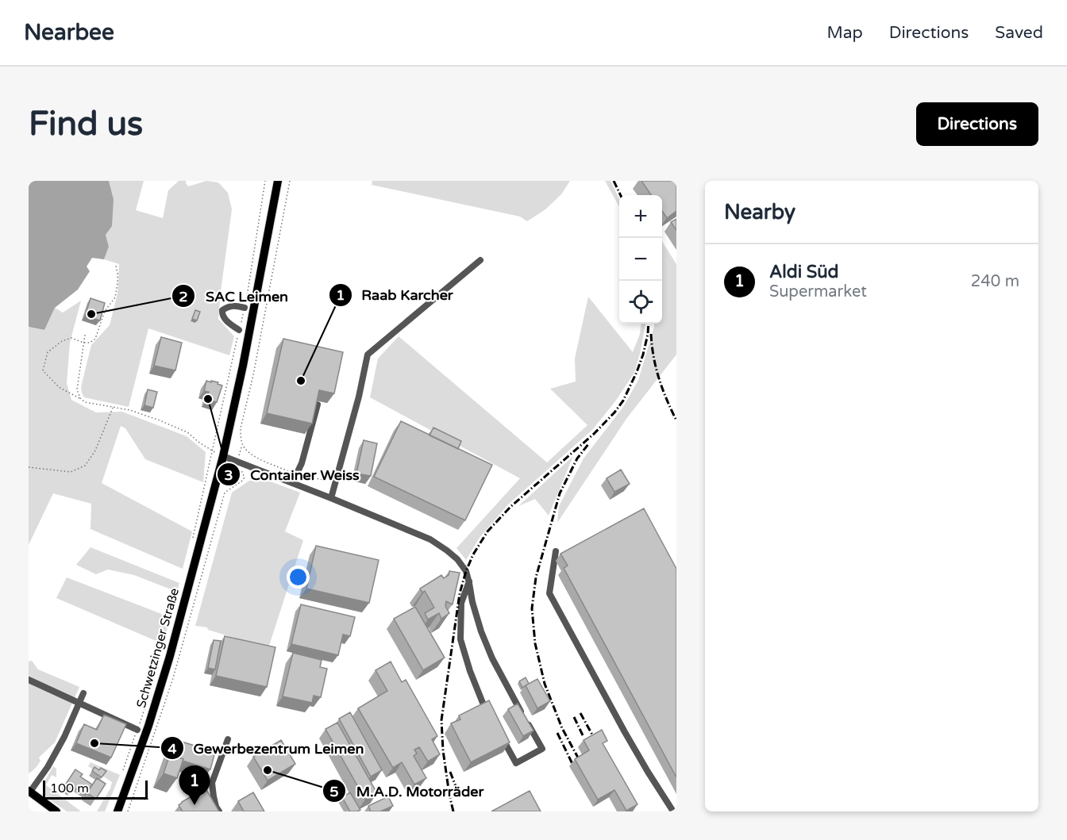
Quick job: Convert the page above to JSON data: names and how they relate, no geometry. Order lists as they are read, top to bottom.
{
  "streets": {
    "main road": ["Schwetzinger Straße"]
  },
  "places": [
    "SAC Leimen",
    "Raab Karcher",
    "Container Weiss",
    "Gewerbezentrum Leimen",
    "M.A.D. Motorräder"
  ],
  "scale_bar": "100 m",
  "page": {
    "header": "Nearbee",
    "nav": ["Map", "Directions", "Saved"],
    "buttons": "Directions",
    "title": "Find us",
    "heading": "Nearby",
    "map_buttons": ["+", "−"],
    "list": [
      {
        "mark": "1",
        "name": "Aldi Süd",
        "note": "Supermarket",
        "value": "240 m"
      }
    ],
    "pins": "1",
    "scale": "100 m"
  }
}
